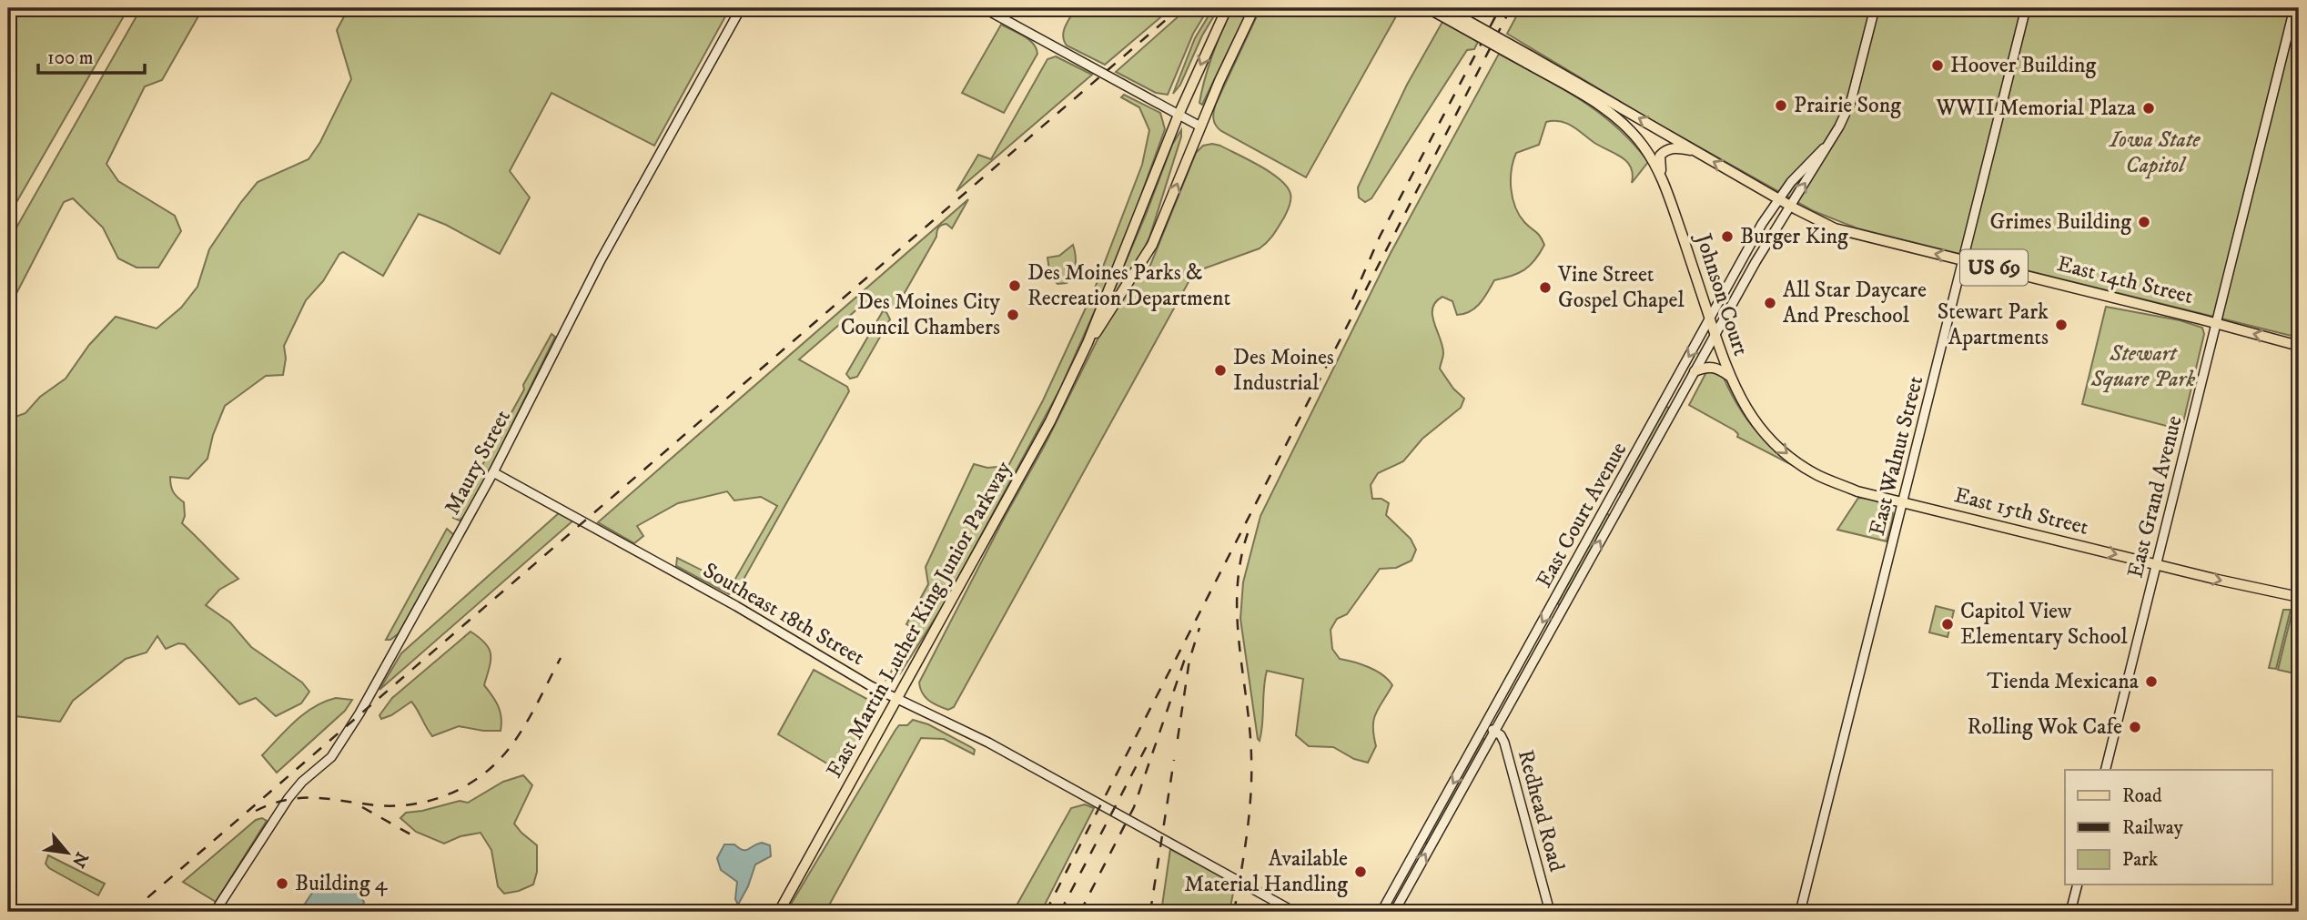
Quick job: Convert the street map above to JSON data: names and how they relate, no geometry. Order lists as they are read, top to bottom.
{
  "streets": {
    "main road": [
      "US 69",
      "East 14th Street",
      "Johnson Court",
      "East 15th Street",
      "East Martin Luther King Junior Parkway"
    ],
    "street": [
      "East Walnut Street",
      "Maury Street",
      "East Grand Avenue",
      "East Court Avenue",
      "Southeast 18th Street",
      "Redhead Road"
    ]
  },
  "crossings": [
    ["US 69", "East 14th Street"],
    ["US 69", "Johnson Court"],
    ["East 14th Street", "East Walnut Street"],
    ["East 14th Street", "East Grand Avenue"],
    ["East 14th Street", "East Court Avenue"],
    ["Johnson Court", "East 15th Street"],
    ["Johnson Court", "East Court Avenue"],
    ["East Walnut Street", "East 15th Street"],
    ["Maury Street", "Southeast 18th Street"],
    ["East Grand Avenue", "East 15th Street"],
    ["East Court Avenue", "Redhead Road"],
    ["Southeast 18th Street", "East Martin Luther King Junior Parkway"]
  ],
  "one_way": ["East 14th Street", "East 15th Street"],
  "parks": ["Iowa State Capitol", "Stewart Square Park"],
  "places": [
    "Hoover Building",
    "Prairie Song",
    "WWII Memorial Plaza",
    "Grimes Building",
    "Burger King",
    "Des Moines Parks & Recreation Department",
    "Vine Street Gospel Chapel",
    "All Star Daycare And Preschool",
    "Des Moines City Council Chambers",
    "Stewart Park Apartments",
    "Des Moines Industrial",
    "Capitol View Elementary School",
    "Tienda Mexicana",
    "Rolling Wok Cafe",
    "Available Material Handling",
    "Building 4"
  ],
  "legend": ["Road", "Railway", "Park"],
  "scale_bar": "100 m",
  "north": "bottom right"
}
